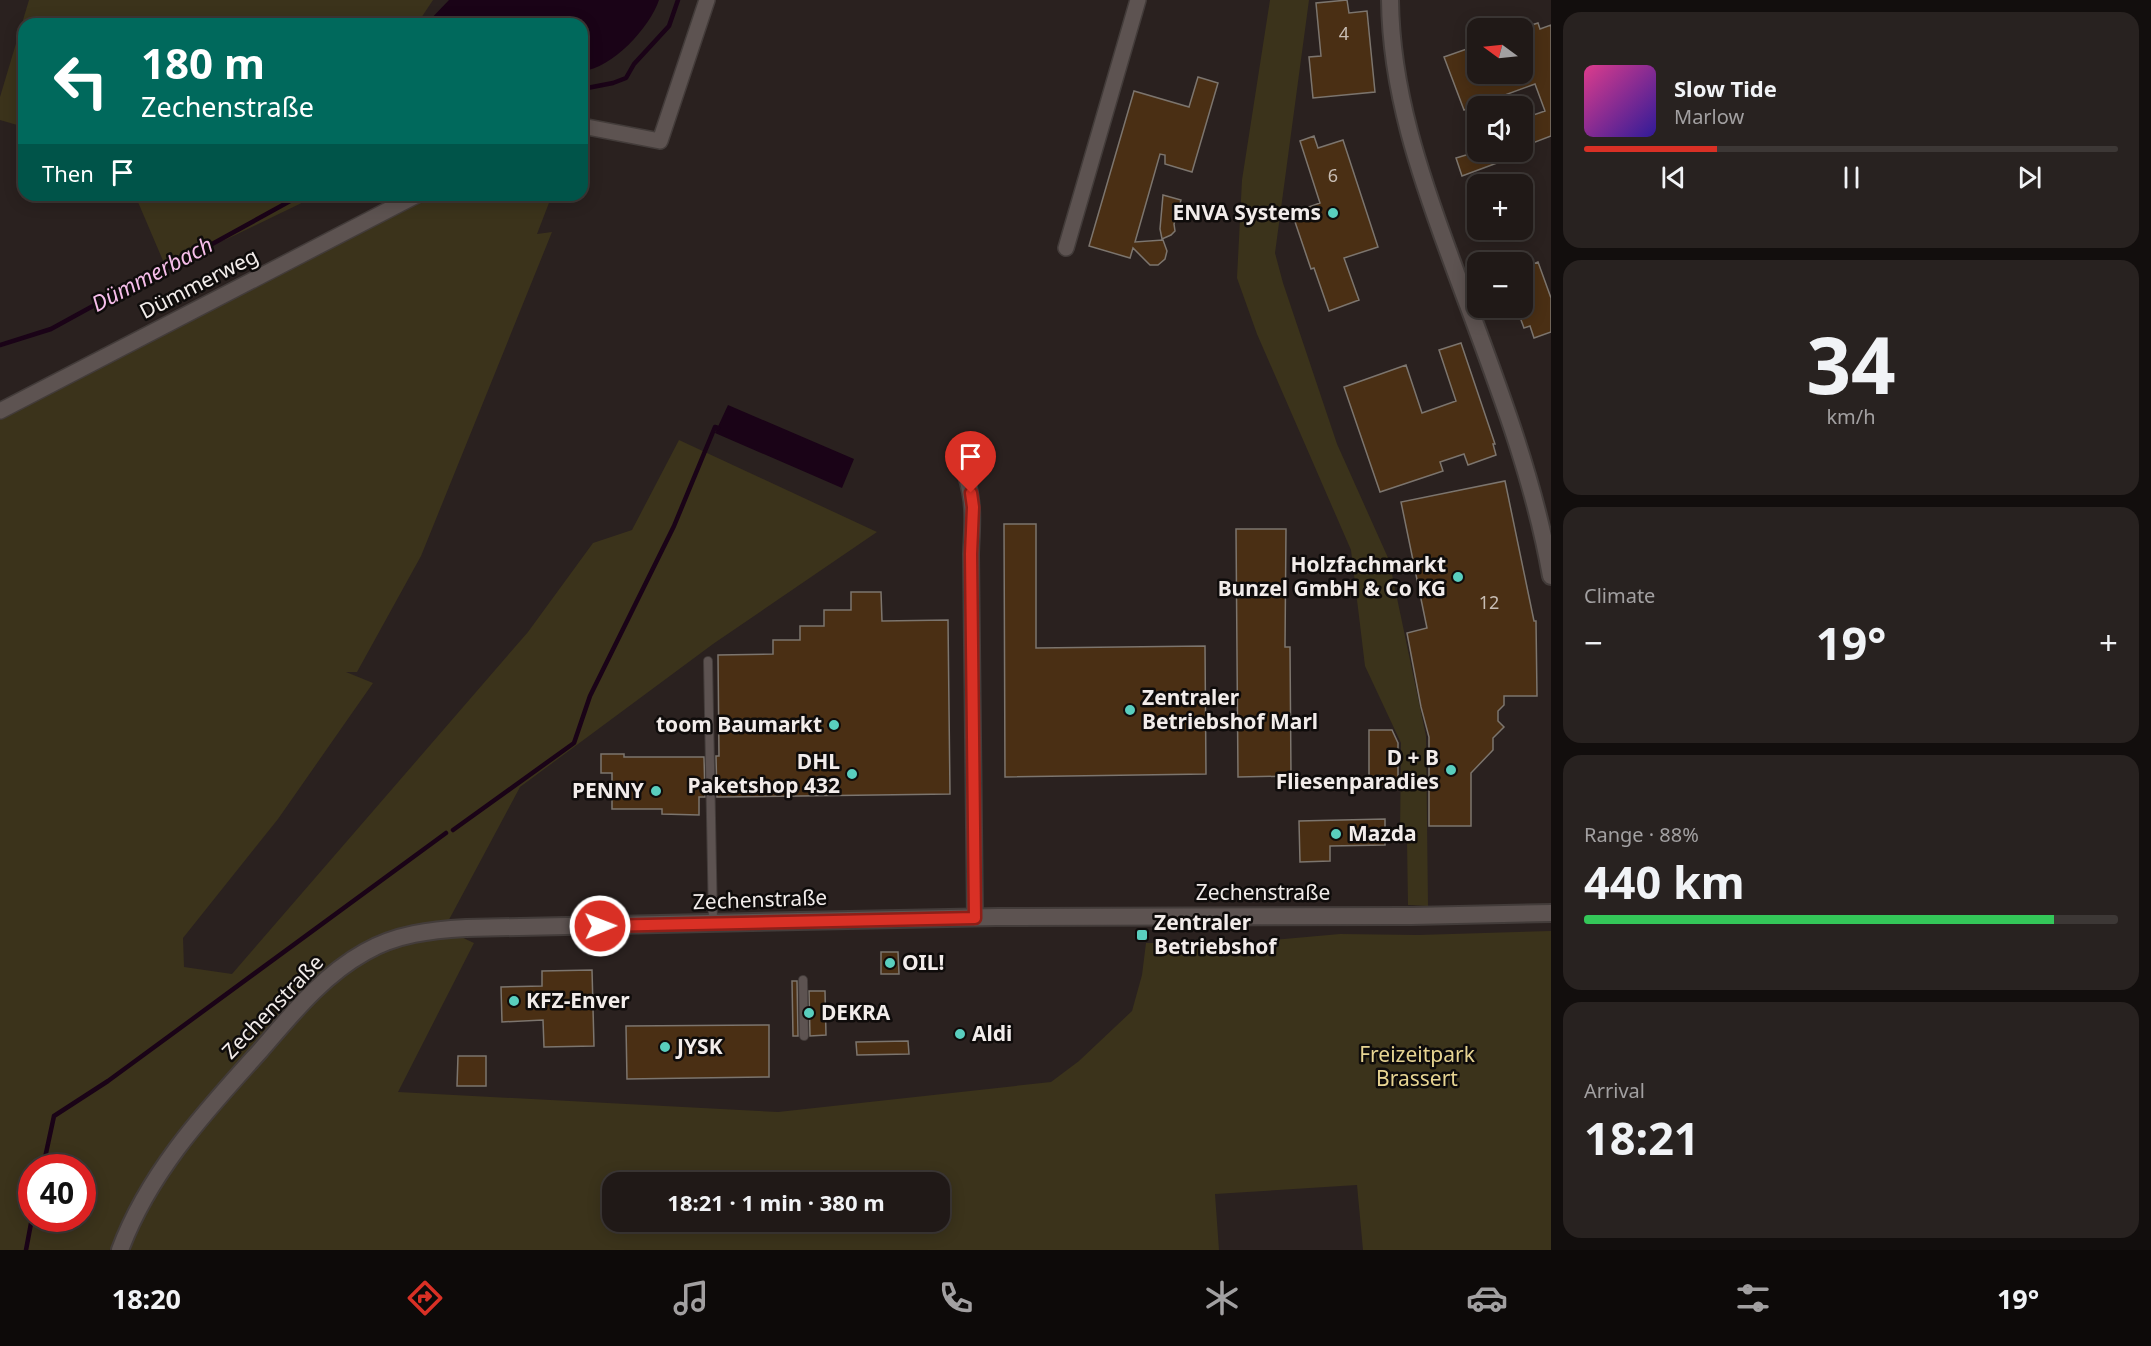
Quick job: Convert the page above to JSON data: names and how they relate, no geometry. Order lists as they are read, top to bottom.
{
  "streets": {
    "street": ["Dümmerweg", "Zechenstraße"]
  },
  "water": ["Dümmerbach"],
  "parks": ["Freizeitpark Brassert"],
  "places": {
    "other": [
      "ENVA Systems",
      "Holzfachmarkt Bunzel GmbH & Co KG",
      "Zentraler Betriebshof Marl",
      "toom Baumarkt",
      "D + B Fliesenparadies",
      "DHL Paketshop 432",
      "PENNY",
      "Mazda",
      "OIL!",
      "KFZ-Enver",
      "DEKRA",
      "Aldi",
      "JYSK"
    ],
    "transit": ["Zentraler Betriebshof"]
  },
  "house_numbers": ["4", "6", "12"],
  "north": "left",
  "page": {
    "map_buttons": ["+", "−"],
    "turn": ["180 m", "Zechenstraße"],
    "song": ["Slow Tide", "Marlow"],
    "then": "Then",
    "tile": [
      ["34", "km/h"],
      "Climate",
      ["Range · 88%", "440 km"],
      ["Arrival", "18:21"]
    ],
    "heat": ["−", "19°", "+"],
    "limit": "40",
    "trip": "18:21 · 1 min · 380 m",
    "tabs": ["18:20", "19°"]
  }
}
